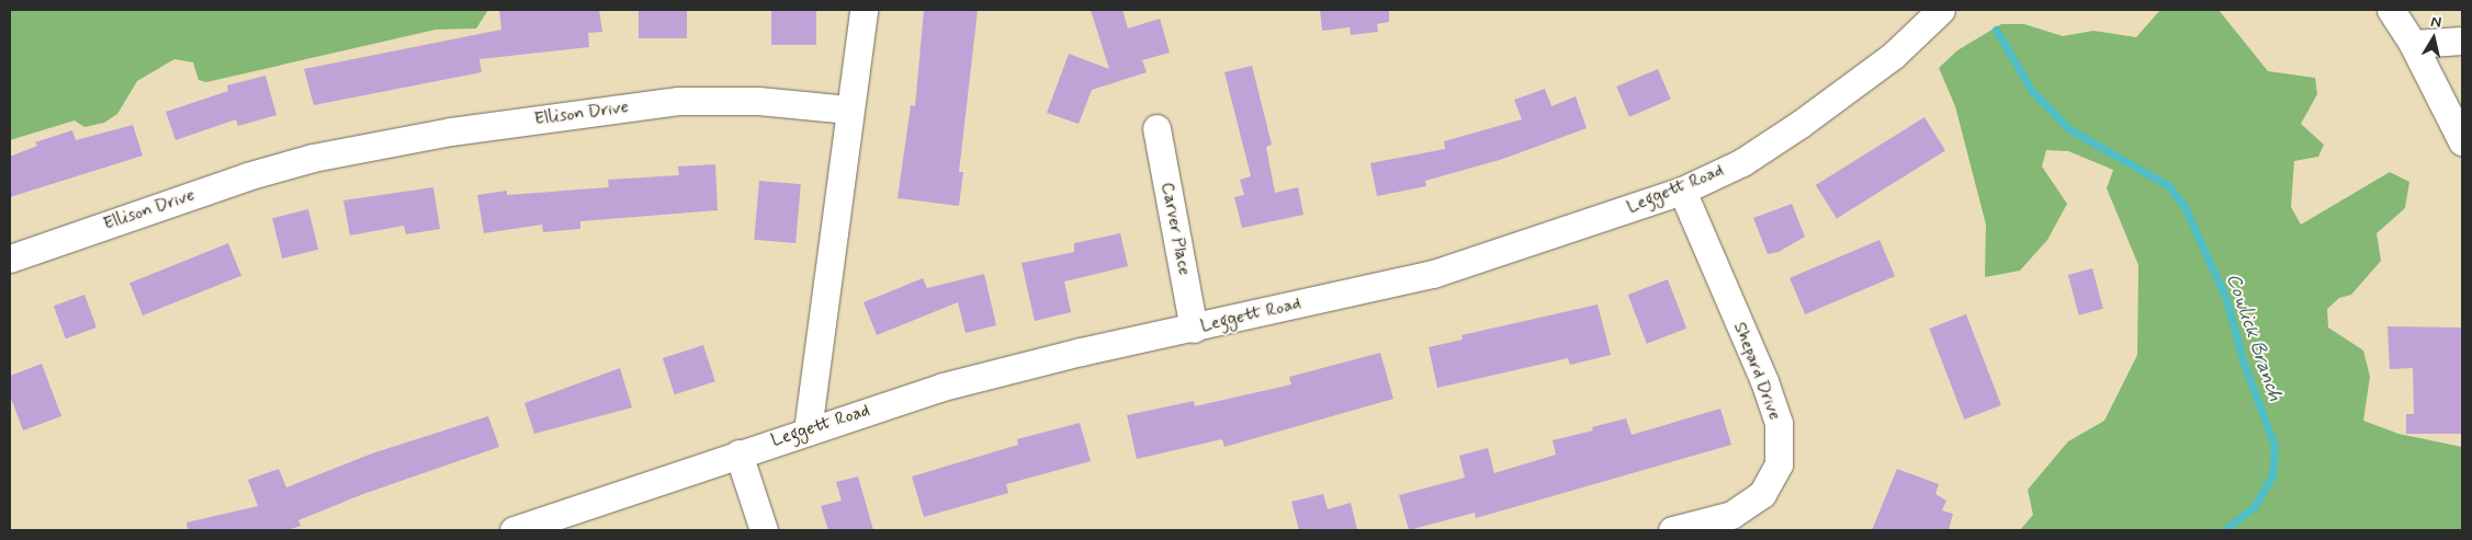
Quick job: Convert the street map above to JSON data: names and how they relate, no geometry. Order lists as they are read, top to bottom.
{
  "streets": {
    "street": [
      "Ellison Drive",
      "Leggett Road",
      "Carver Place",
      "Shepard Drive"
    ]
  },
  "crossings": [
    ["Leggett Road", "Carver Place"],
    ["Leggett Road", "Shepard Drive"]
  ],
  "water": ["Cowlick Branch"],
  "north": "top"
}
